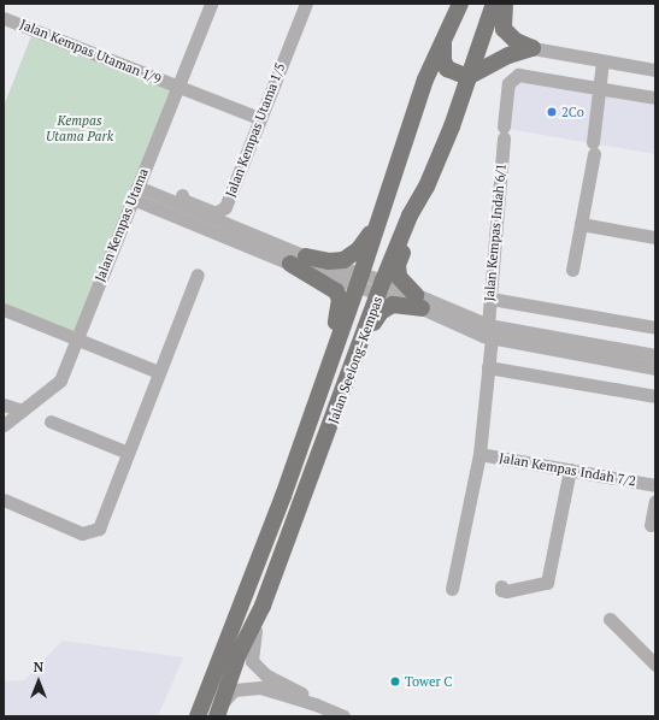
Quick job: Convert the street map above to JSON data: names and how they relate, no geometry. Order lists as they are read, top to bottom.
{
  "streets": {
    "main road": ["Jalan Seelong–Kempas"],
    "street": [
      "Jalan Kempas Utaman 1/9",
      "Jalan Kempas Utama 1/5",
      "Jalan Kempas Utama",
      "Jalan Kempas Indah 6/1",
      "Jalan Kempas Indah 7/2"
    ]
  },
  "crossings": [
    ["Jalan Kempas Utaman 1/9", "Jalan Kempas Utama 1/5"],
    ["Jalan Kempas Utaman 1/9", "Jalan Kempas Utama"],
    ["Jalan Kempas Indah 6/1", "Jalan Kempas Indah 7/2"]
  ],
  "parks": ["Kempas Utama Park"],
  "places": ["2Co", "Tower C"],
  "north": "top"
}
